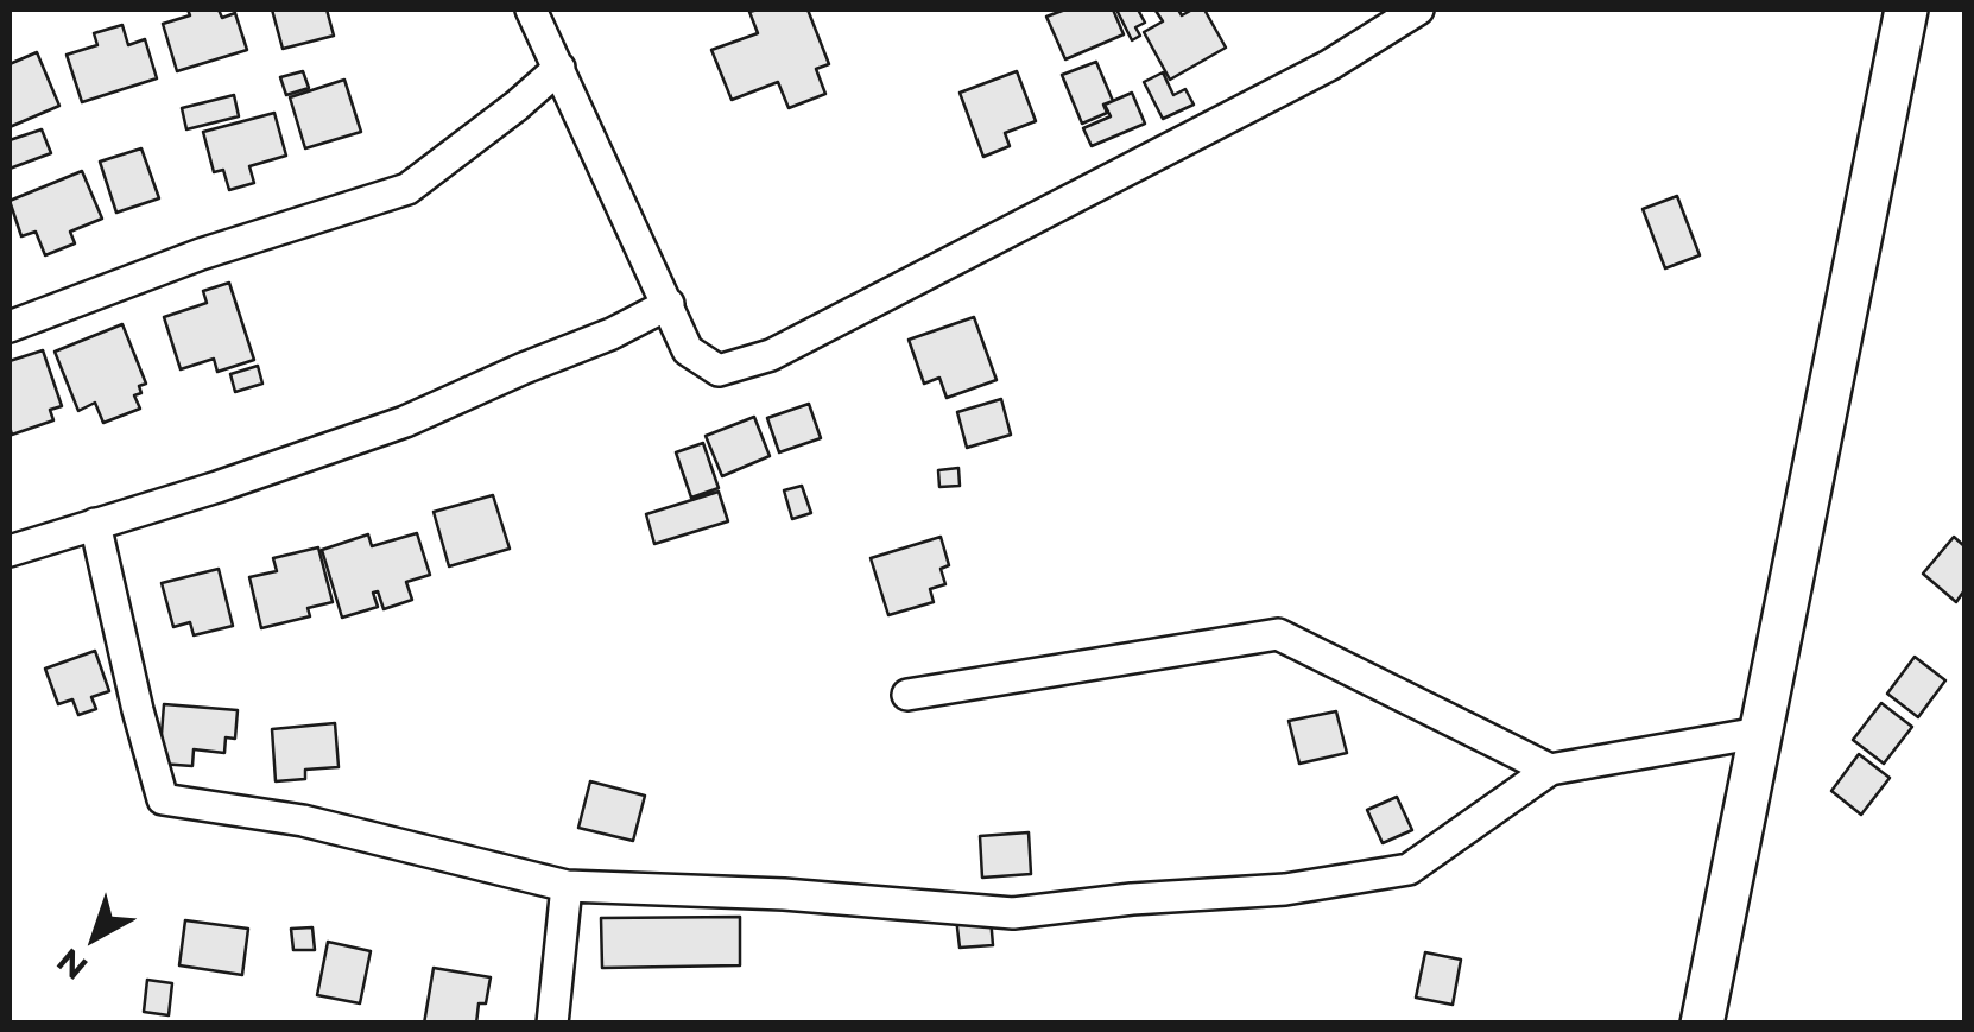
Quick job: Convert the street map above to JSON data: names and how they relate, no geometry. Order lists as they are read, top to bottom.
{
  "north": "bottom left"
}
